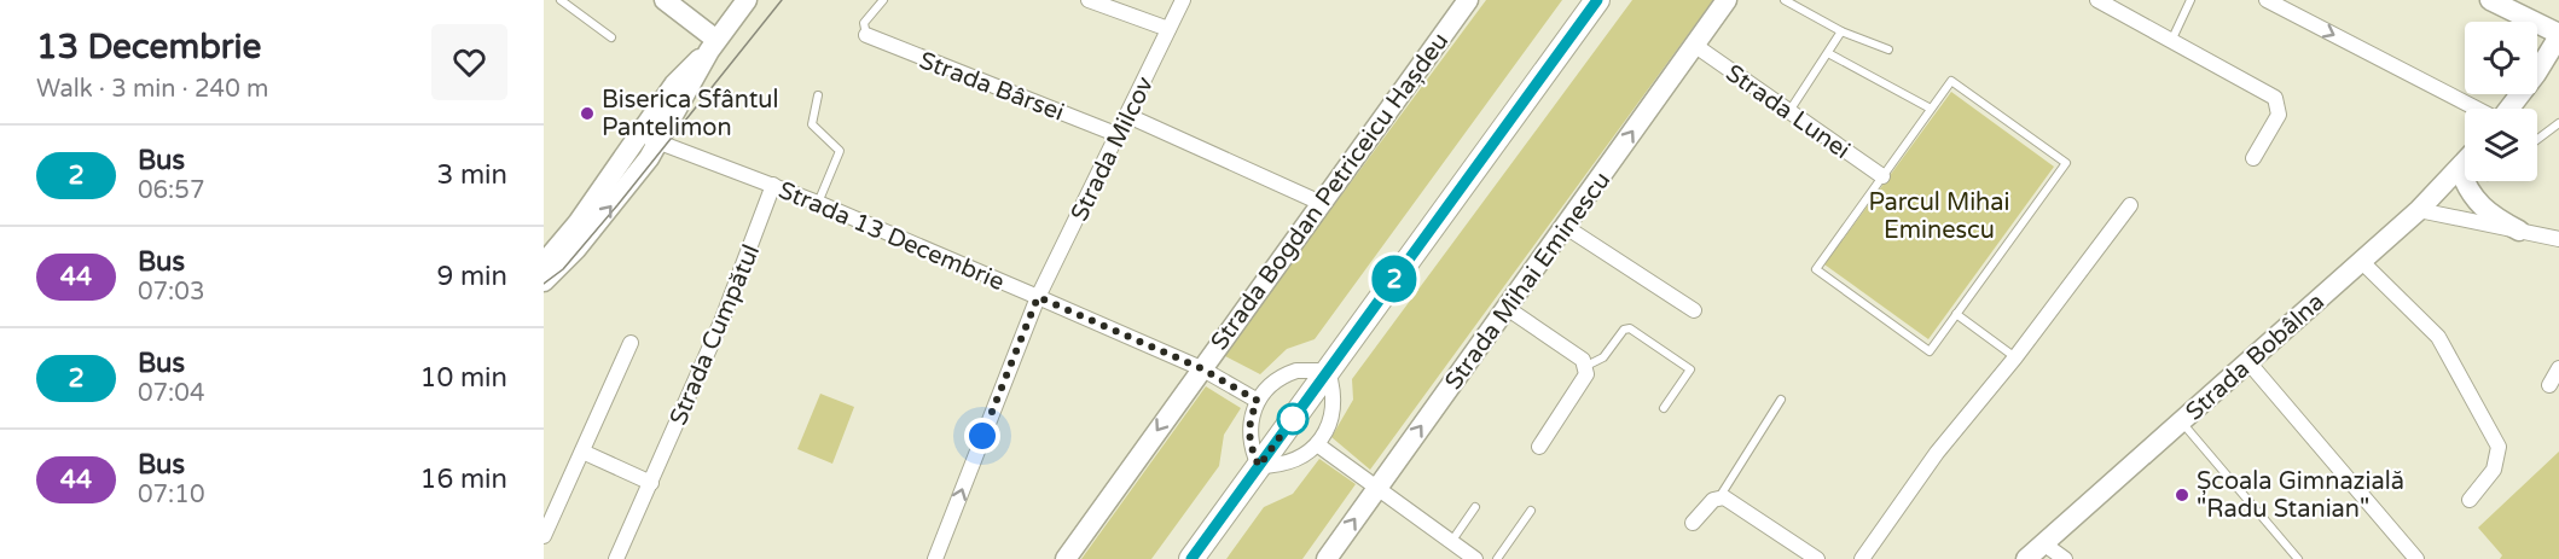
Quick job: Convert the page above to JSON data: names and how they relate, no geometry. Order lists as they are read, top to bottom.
{
  "streets": {
    "street": [
      "Strada Bârsei",
      "Strada Lunei",
      "Strada Milcov",
      "Strada Bogdan Petriceicu Hașdeu",
      "Strada 13 Decembrie",
      "Strada Mihai Eminescu",
      "Strada Cumpătul",
      "Strada Bobâlna"
    ]
  },
  "crossings": [
    ["Strada Bârsei", "Strada Milcov"],
    ["Strada Lunei", "Strada Mihai Eminescu"],
    ["Strada Milcov", "Strada 13 Decembrie"],
    ["Strada Bogdan Petriceicu Hașdeu", "Strada 13 Decembrie"],
    ["Strada 13 Decembrie", "Strada Cumpătul"]
  ],
  "one_way": ["Strada Milcov", "Strada Mihai Eminescu"],
  "parks": ["Parcul Mihai Eminescu"],
  "places": ["Biserica Sfântul Pantelimon", "Școala Gimnazială \"Radu Stanian\""],
  "lines": ["bus line 2"],
  "page": {
    "heading": ["13 Decembrie", "Walk · 3 min · 240 m"],
    "on_map": "2",
    "list": [
      {
        "mark": "2",
        "name": "Bus",
        "note": "06:57",
        "value": "3 min"
      },
      {
        "mark": "44",
        "name": "Bus",
        "note": "07:03",
        "value": "9 min"
      },
      {
        "mark": "2",
        "name": "Bus",
        "note": "07:04",
        "value": "10 min"
      },
      {
        "mark": "44",
        "name": "Bus",
        "note": "07:10",
        "value": "16 min"
      }
    ]
  }
}
